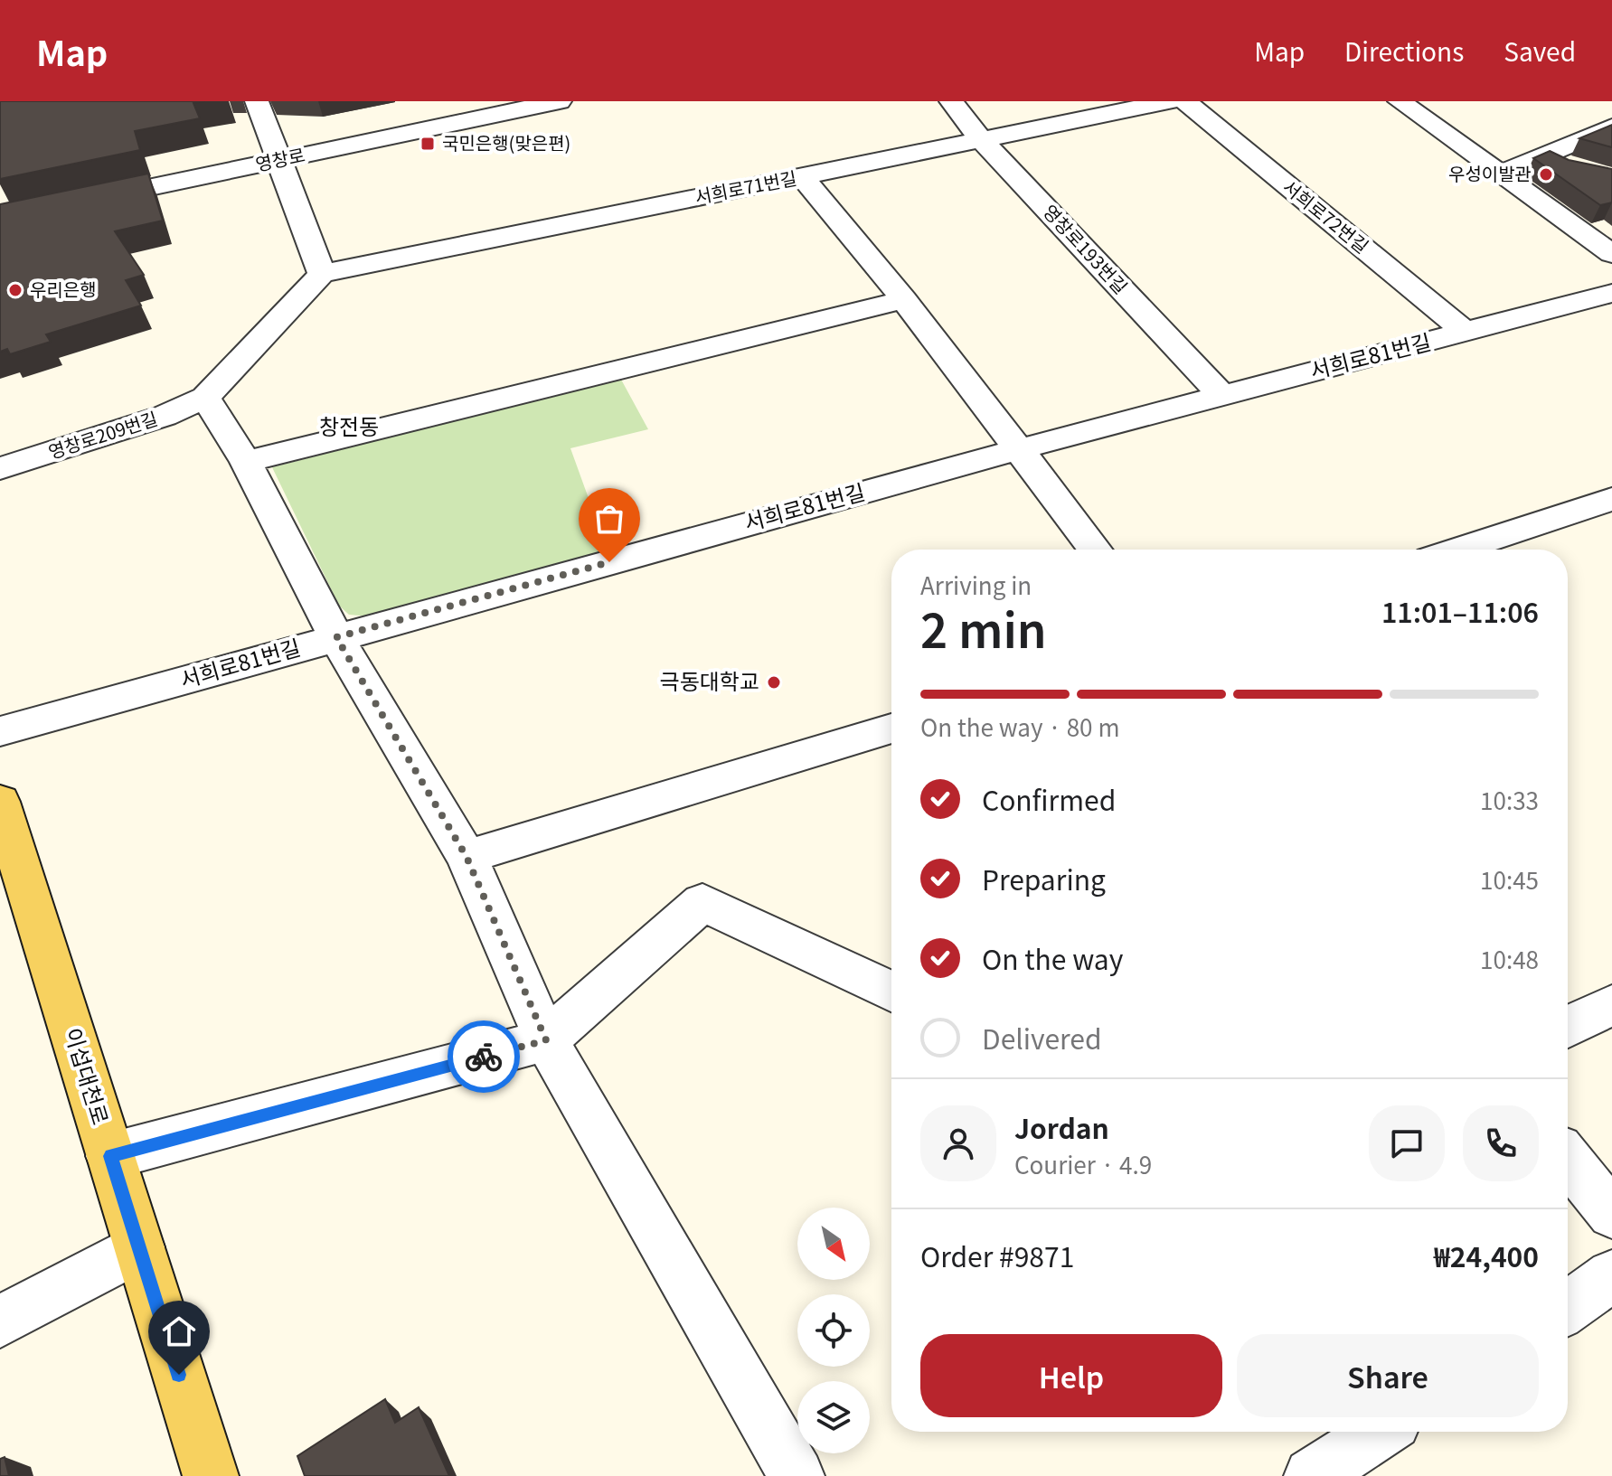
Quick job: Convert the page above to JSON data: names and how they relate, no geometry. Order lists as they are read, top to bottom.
{
  "streets": {
    "main road": ["이섭대천로"],
    "street": [
      "영창로",
      "서희로71번길",
      "서희로72번길",
      "영창로193번길",
      "서희로81번길",
      "영창로209번길"
    ]
  },
  "crossings": [
    ["서희로71번길", "영창로193번길"],
    ["서희로72번길", "서희로81번길"],
    ["영창로193번길", "서희로81번길"]
  ],
  "districts": ["창전동"],
  "places": {
    "transit": ["국민은행(맞은편)"],
    "other": ["우성이발관", "우리은행", "극동대학교"]
  },
  "north": "bottom right",
  "page": {
    "header": "Map",
    "nav": ["Map", "Directions", "Saved"],
    "heading": ["2 min", "Arriving in", "11:01–11:06"],
    "panel": [
      "Jordan",
      "Courier · 4.9",
      "Order #9871",
      "₩24,400"
    ],
    "bar": "On the way · 80 m",
    "list": [
      ["Confirmed", "10:33"],
      ["Preparing", "10:45"],
      ["On the way", "10:48"],
      "Delivered"
    ],
    "buttons": ["Help", "Share"]
  }
}
